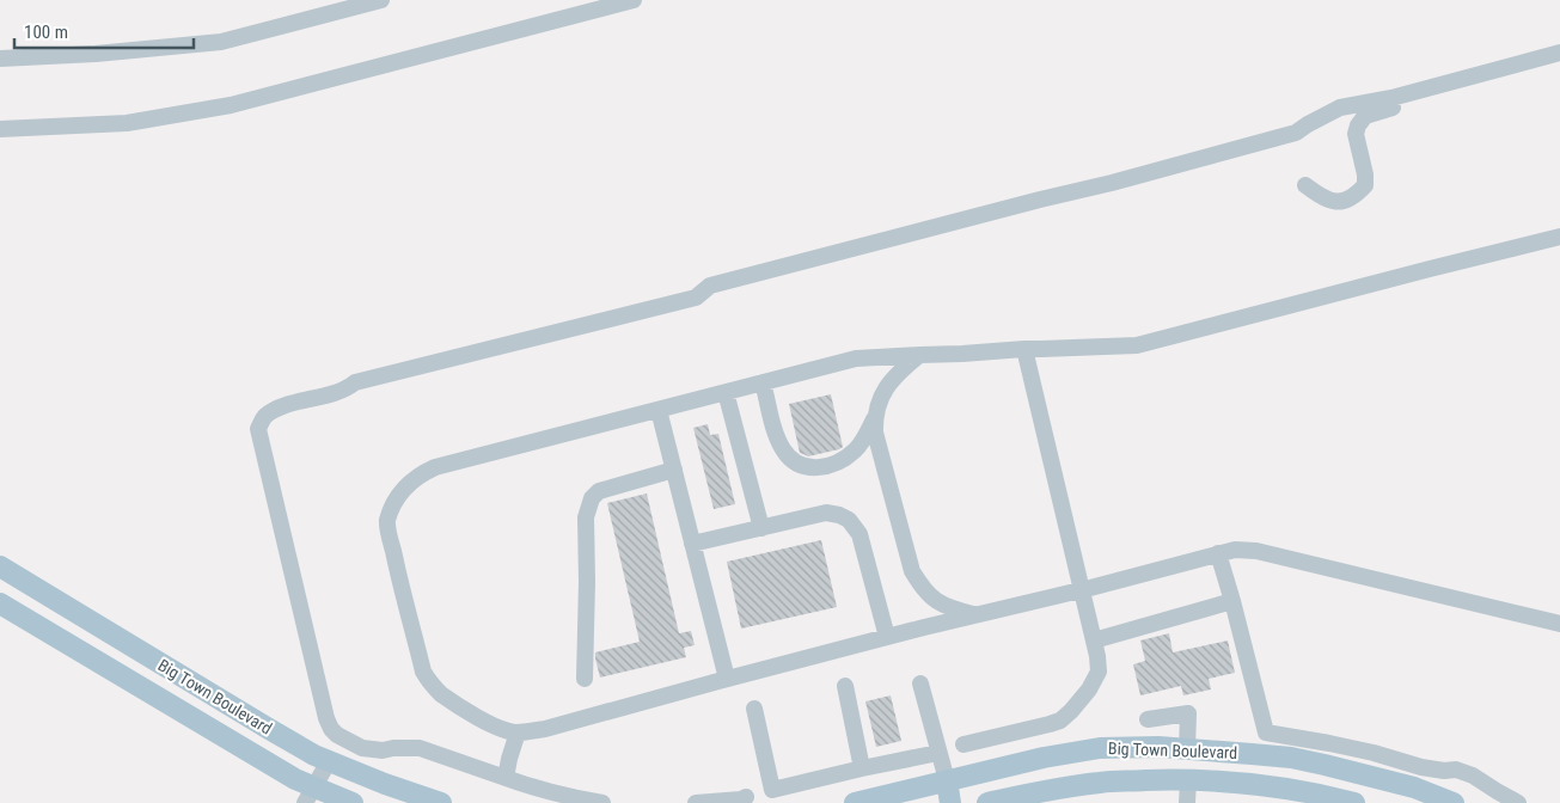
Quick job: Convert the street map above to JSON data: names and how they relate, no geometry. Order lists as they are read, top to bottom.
{
  "streets": {
    "main road": ["Big Town Boulevard"]
  },
  "scale_bar": "100 m"
}
